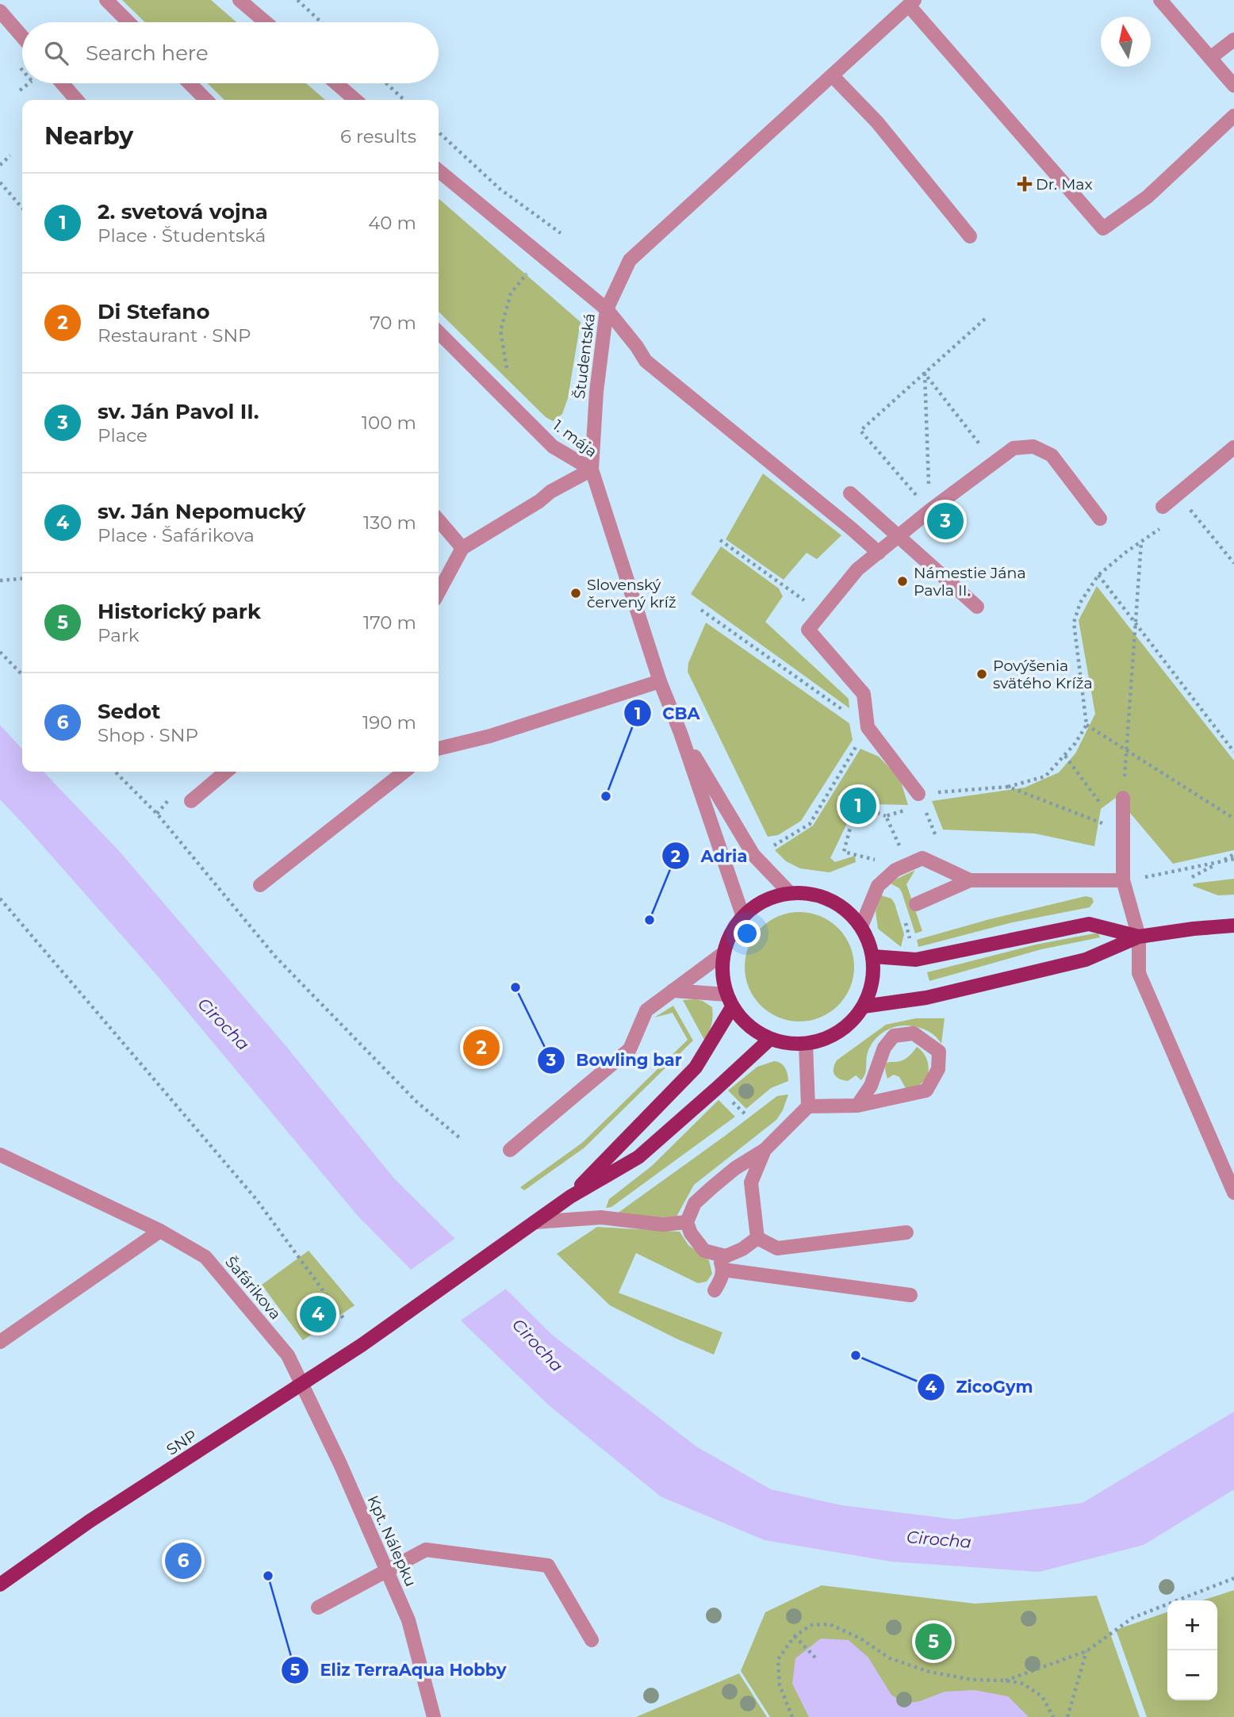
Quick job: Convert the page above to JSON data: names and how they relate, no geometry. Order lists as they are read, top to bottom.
{
  "streets": {
    "main road": ["SNP"],
    "street": [
      "Študentská",
      "1. mája",
      "Šafárikova",
      "Kpt. Nálepku"
    ]
  },
  "crossings": [
    ["Študentská", "1. mája"],
    ["Šafárikova", "SNP"],
    ["Šafárikova", "Kpt. Nálepku"],
    ["SNP", "Kpt. Nálepku"]
  ],
  "water": ["Cirocha"],
  "places": {
    "health": ["Dr. Max"],
    "other": [
      "Námestie Jána Pavla II.",
      "Slovenský červený kríž",
      "Povýšenia svätého Kríža",
      "CBA",
      "Adria",
      "Bowling bar",
      "ZicoGym",
      "Eliz TerraAqua Hobby"
    ]
  },
  "north": "top",
  "page": {
    "search": "Search here",
    "heading": ["Nearby", "6 results"],
    "list": [
      {
        "mark": "1",
        "name": "2. svetová vojna",
        "note": "Place · Študentská",
        "value": "40 m"
      },
      {
        "mark": "2",
        "name": "Di Stefano",
        "note": "Restaurant · SNP",
        "value": "70 m"
      },
      {
        "mark": "3",
        "name": "sv. Ján Pavol II.",
        "note": "Place",
        "value": "100 m"
      },
      {
        "mark": "4",
        "name": "sv. Ján Nepomucký",
        "note": "Place · Šafárikova",
        "value": "130 m"
      },
      {
        "mark": "5",
        "name": "Historický park",
        "note": "Park",
        "value": "170 m"
      },
      {
        "mark": "6",
        "name": "Sedot",
        "note": "Shop · SNP",
        "value": "190 m"
      }
    ],
    "pins": [
      "3",
      "1",
      "2",
      "4",
      "6",
      "5"
    ],
    "map_buttons": ["+", "−"]
  }
}
